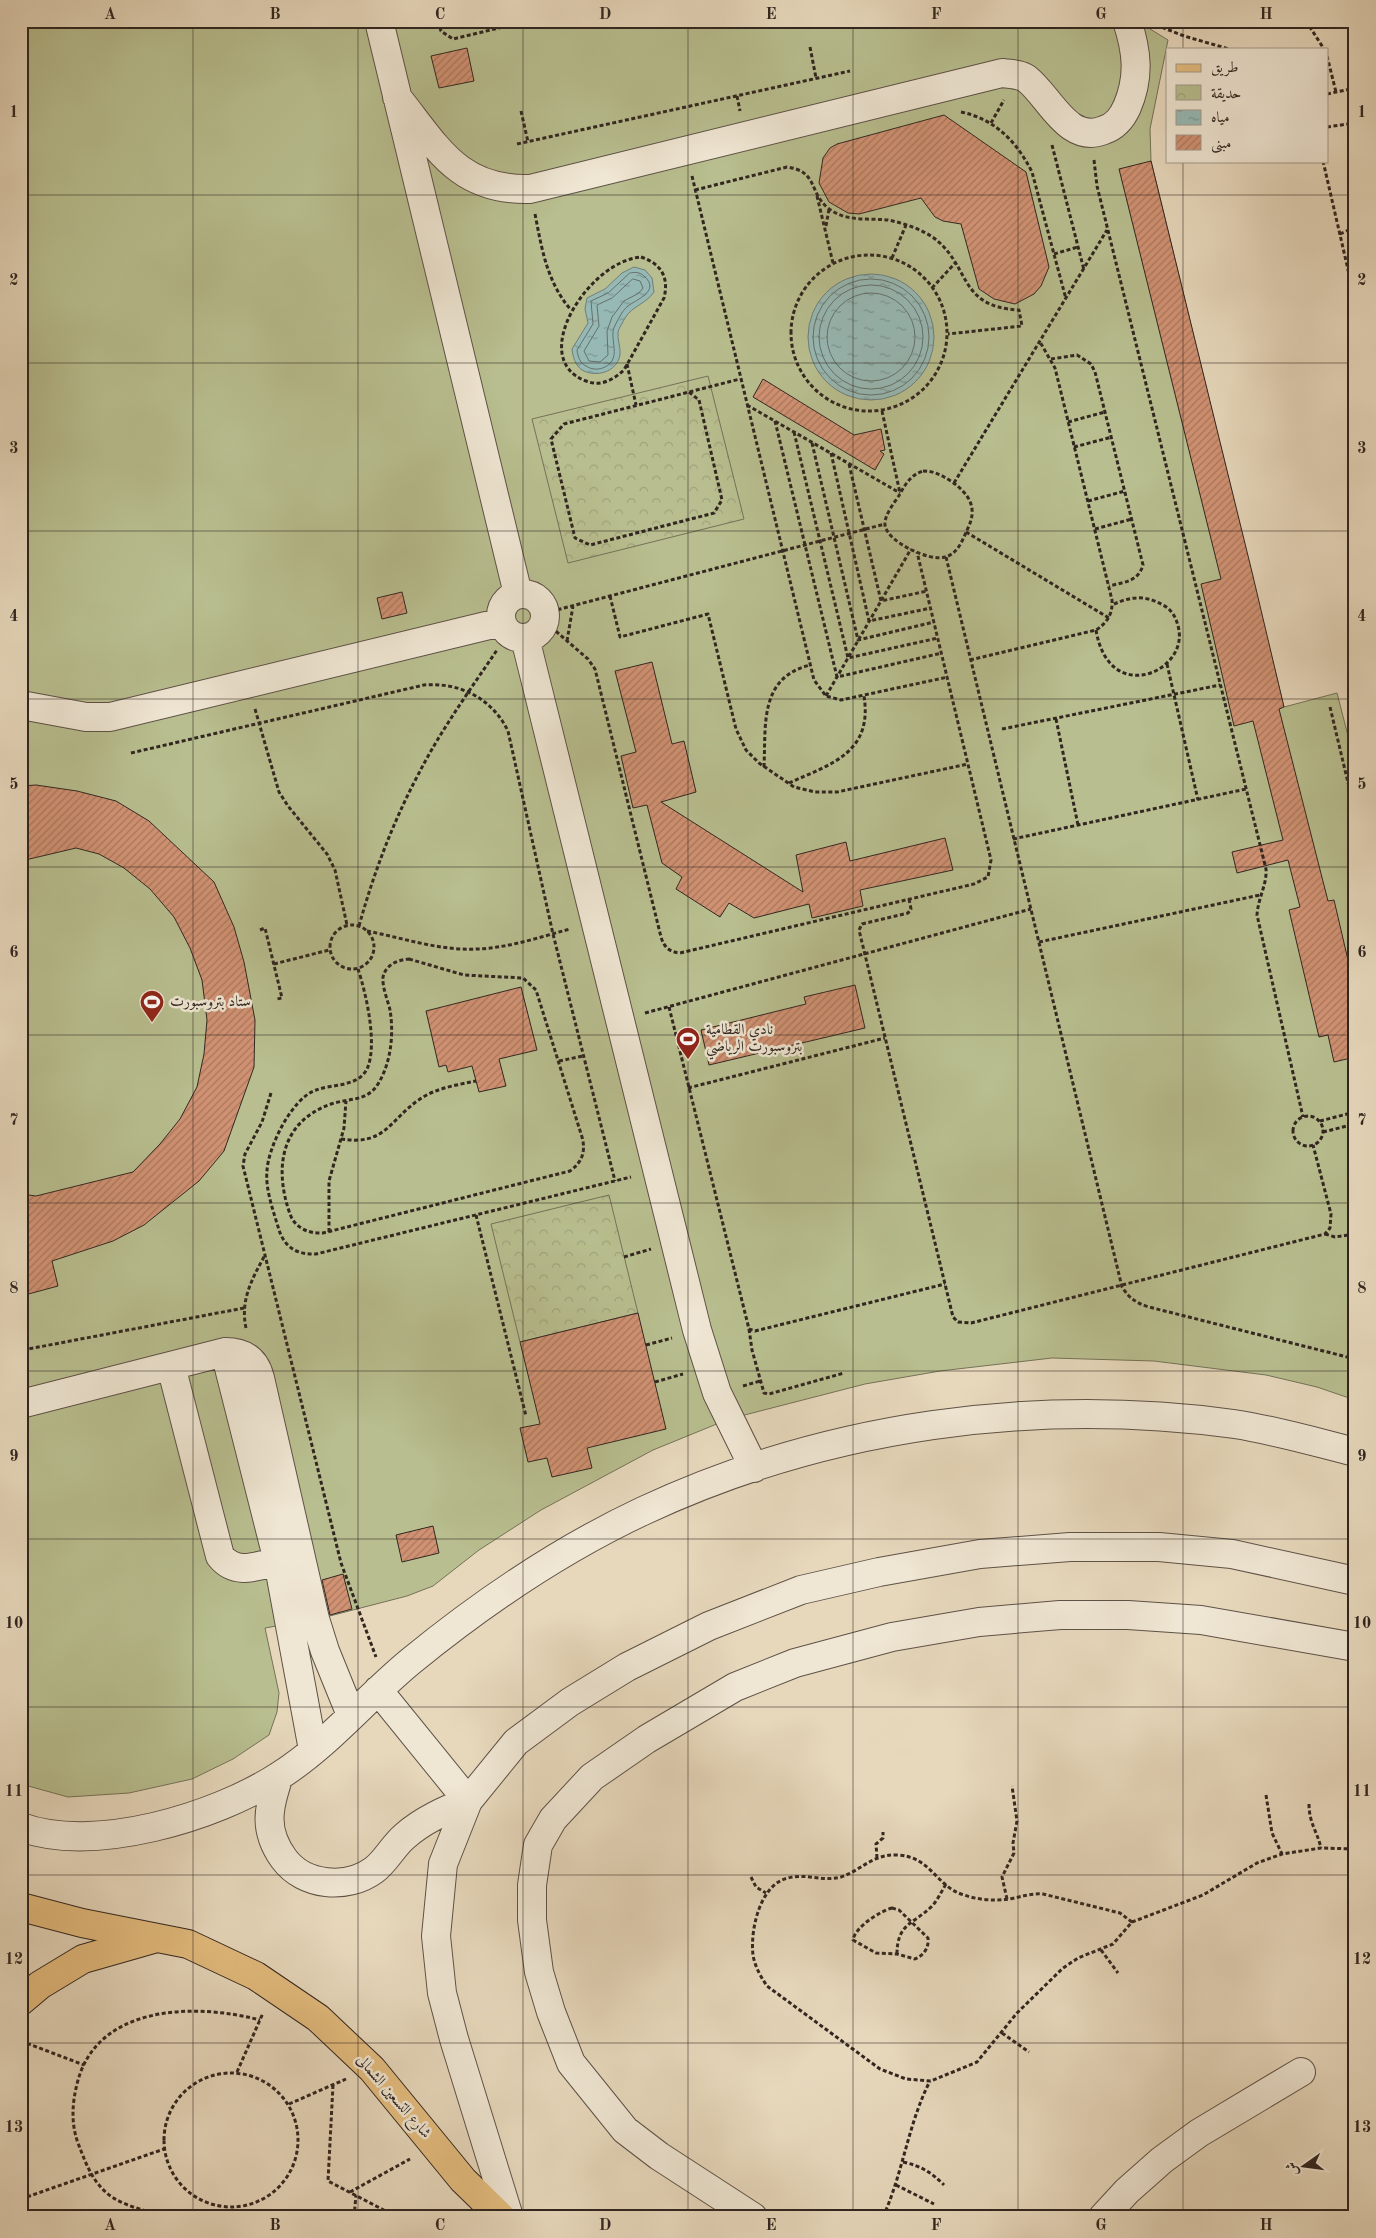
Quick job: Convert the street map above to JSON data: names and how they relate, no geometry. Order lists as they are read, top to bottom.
{
  "streets": {
    "main road": ["شارع التسعين الشمالى"]
  },
  "places": {
    "sports": ["ستاد بتروسبورت", "نادي القطامية بتروسبورت الرياضي"]
  },
  "legend": [
    "طريق",
    "حديقة",
    "مياه",
    "مبنى"
  ],
  "north": "left",
  "grid": {
    "columns": [
      "A",
      "B",
      "C",
      "D",
      "E",
      "F",
      "G",
      "H"
    ],
    "rows": [
      "1",
      "2",
      "3",
      "4",
      "5",
      "6",
      "7",
      "8",
      "9",
      "10",
      "11",
      "12",
      "13"
    ]
  }
}
